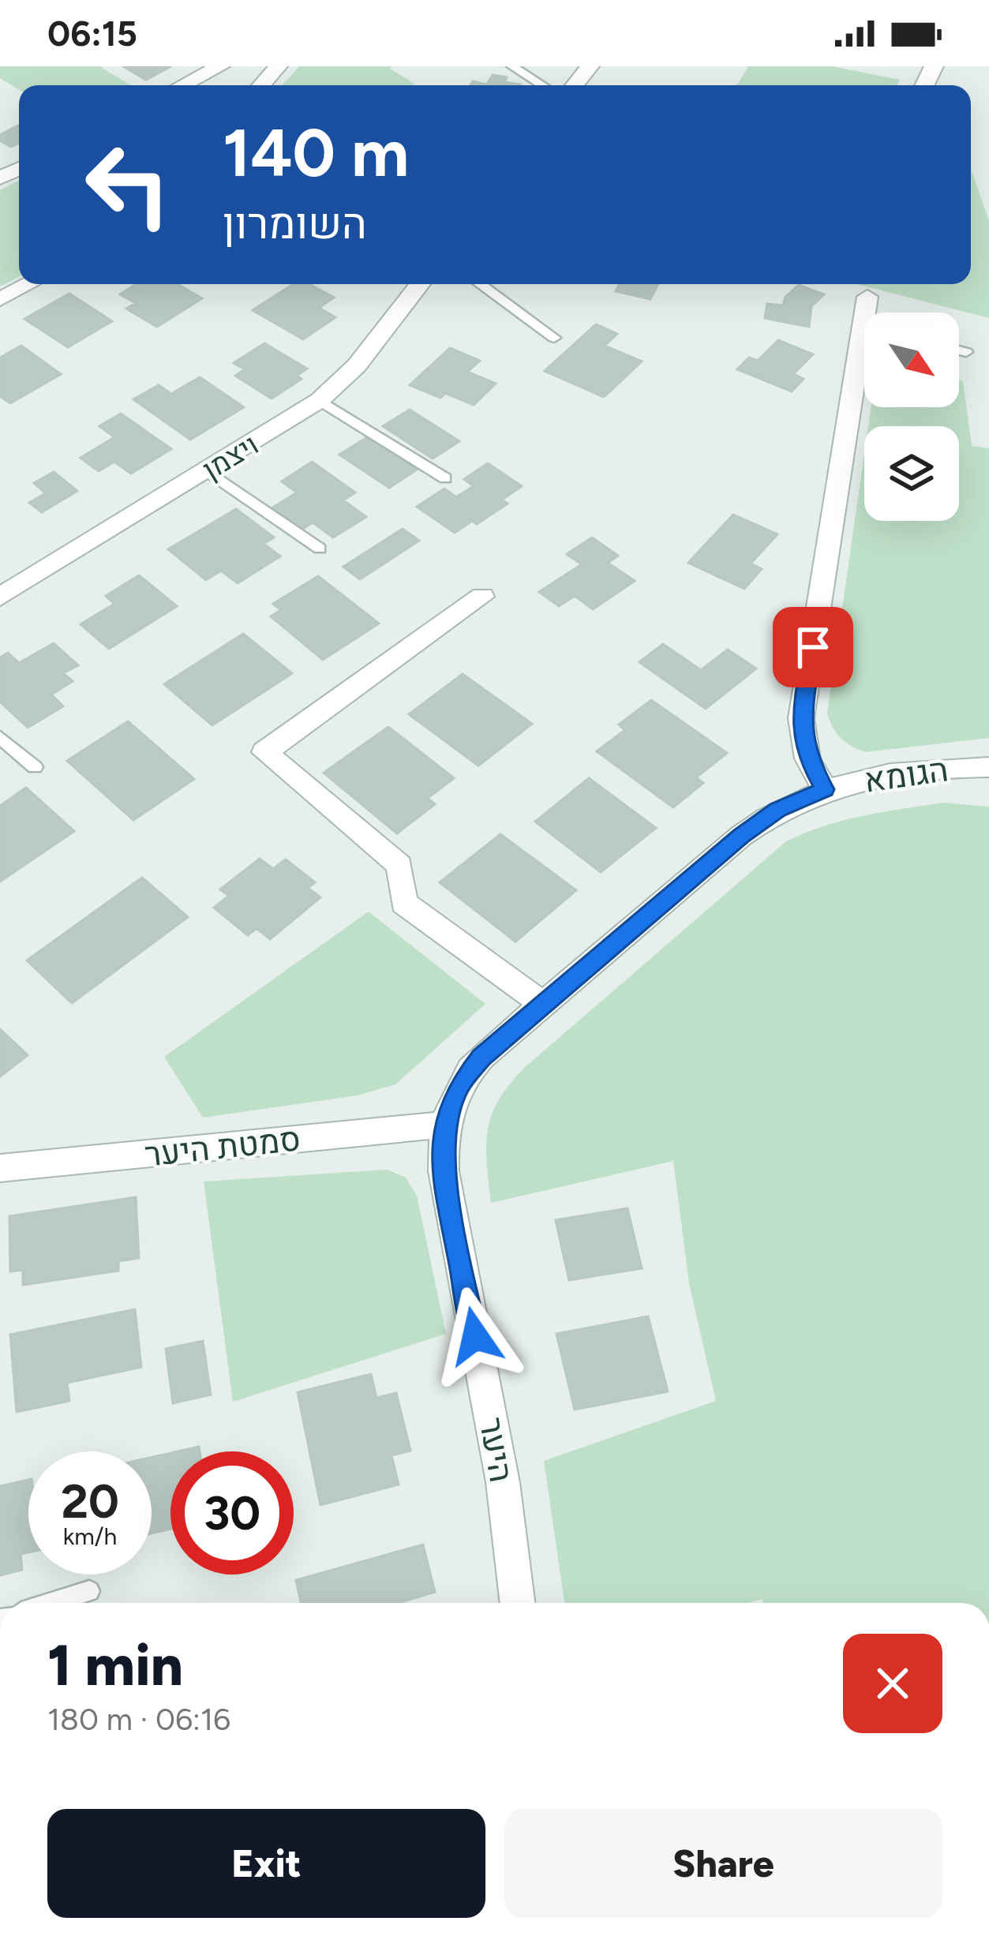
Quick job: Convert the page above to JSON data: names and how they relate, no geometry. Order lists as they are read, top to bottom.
{
  "streets": {
    "street": [
      "ויצמן",
      "הגומא",
      "סמטת היער",
      "היער"
    ]
  },
  "crossings": [
    ["הגומא", "היער"],
    ["סמטת היער", "היער"]
  ],
  "north": "bottom right",
  "page": {
    "status": "06:15",
    "turn": ["140 m", "השומרון"],
    "speed": "20 km/h",
    "limit": "30",
    "heading": ["1 min", "180 m · 06:16"],
    "buttons": ["Exit", "Share"]
  }
}
